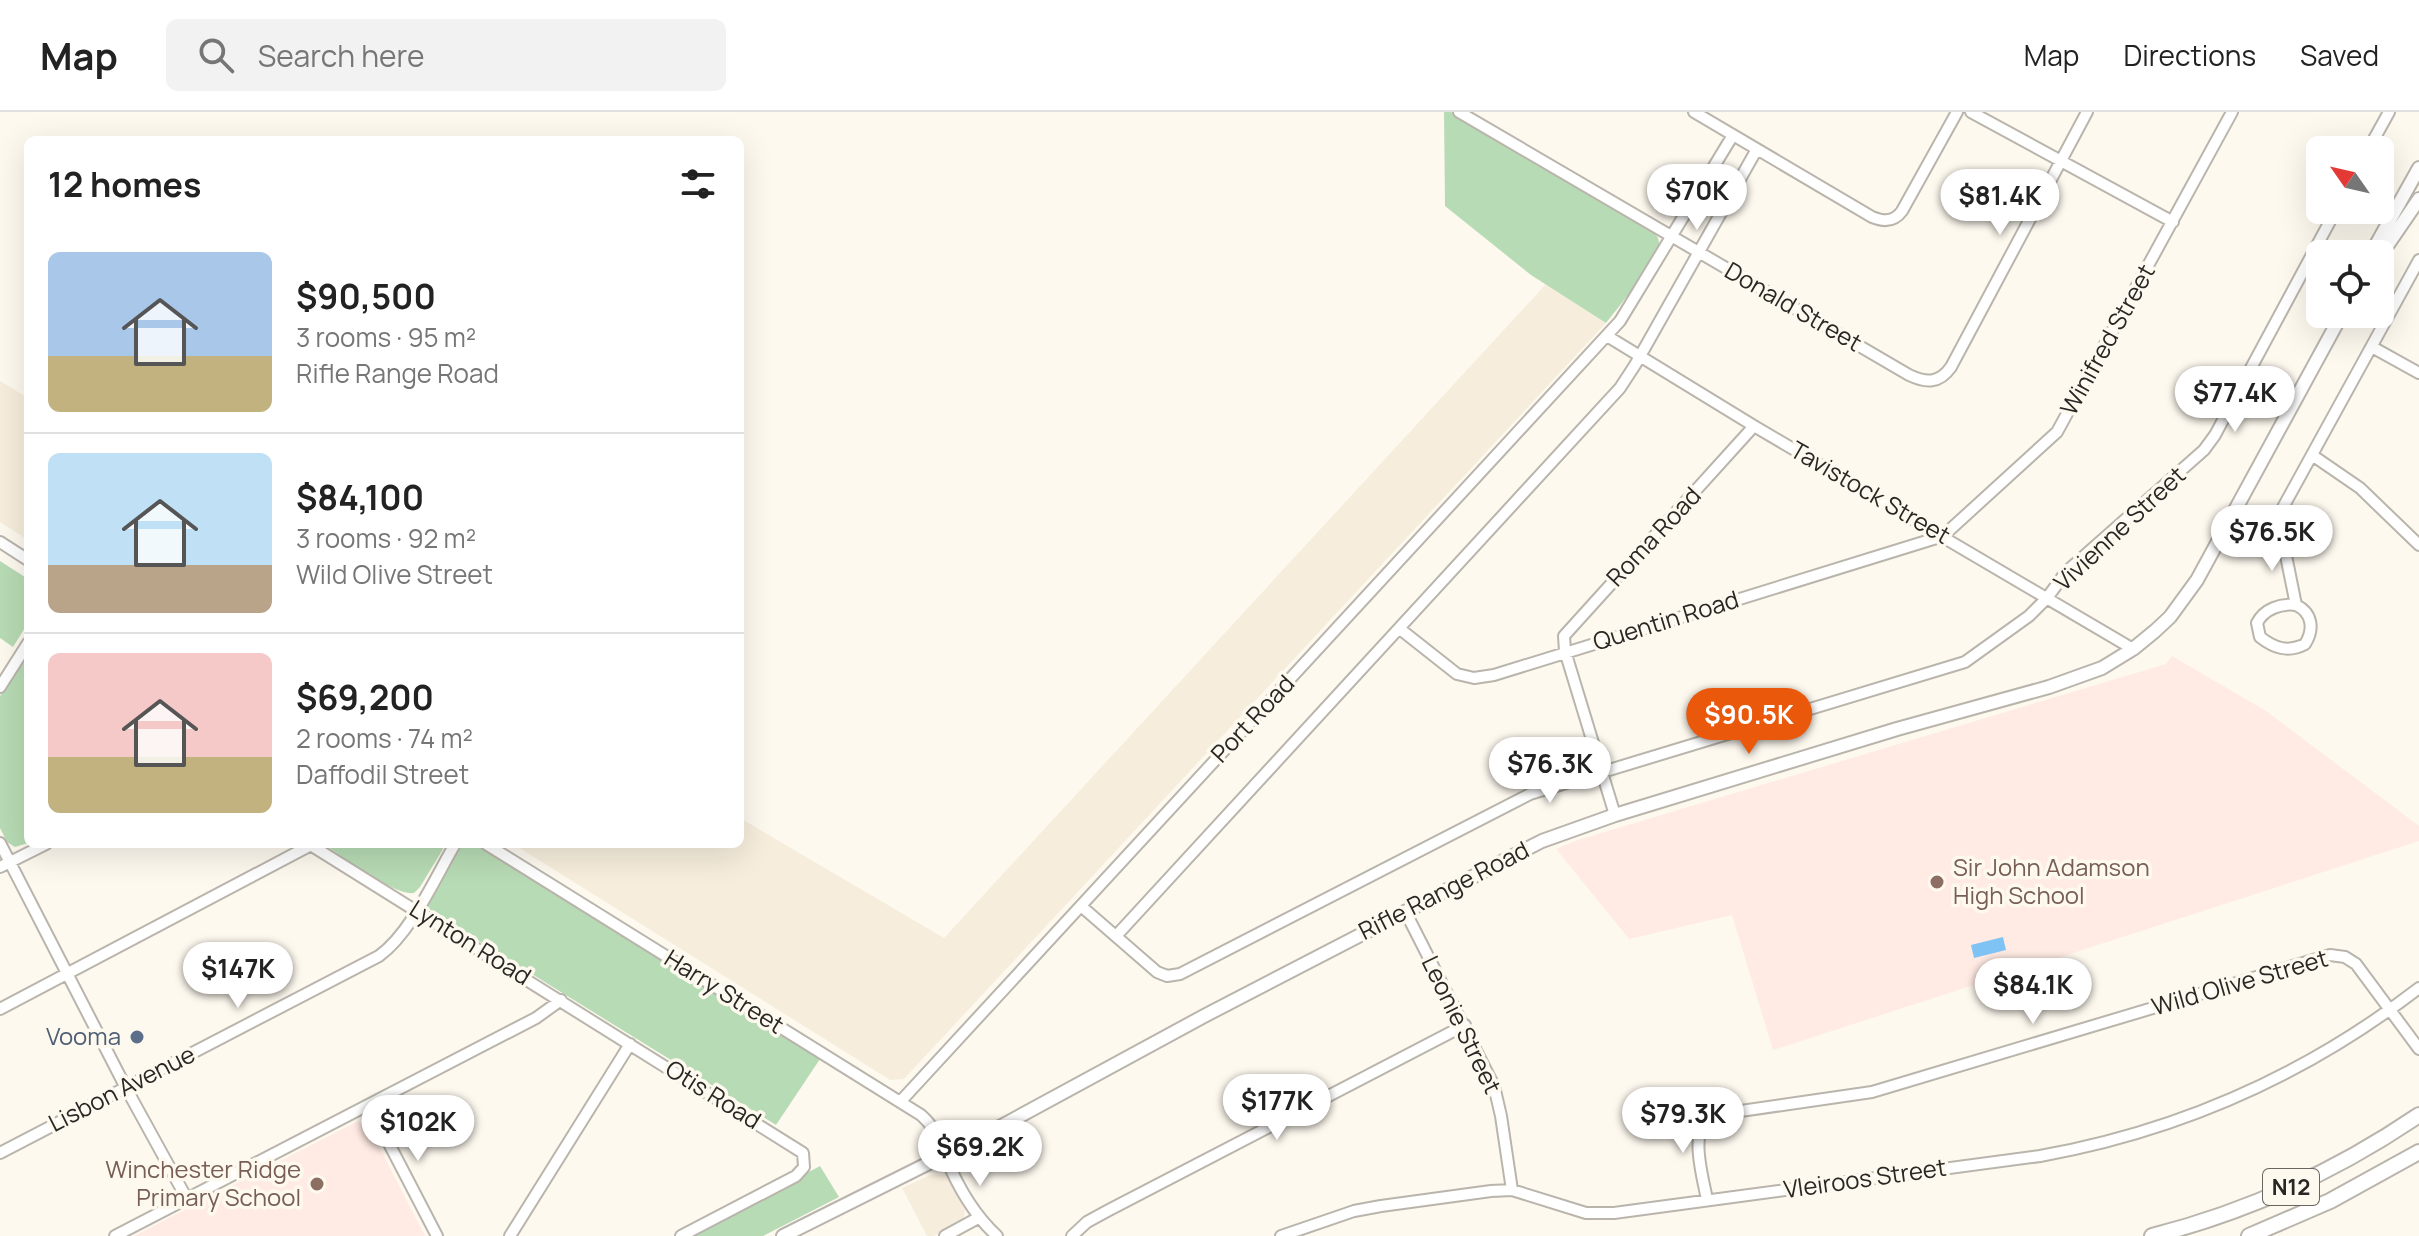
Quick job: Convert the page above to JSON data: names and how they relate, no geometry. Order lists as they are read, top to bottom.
{
  "streets": {
    "highway": ["N12"],
    "main road": ["Rifle Range Road"],
    "street": [
      "Donald Street",
      "Winifred Street",
      "Tavistock Street",
      "Vivienne Street",
      "Roma Road",
      "Quentin Road",
      "Port Road",
      "Lynton Road",
      "Wild Olive Street",
      "Harry Street",
      "Leonie Street",
      "Lisbon Avenue",
      "Otis Road",
      "Vleiroos Street"
    ]
  },
  "crossings": [
    ["Donald Street", "Port Road"],
    ["Winifred Street", "Tavistock Street"],
    ["Winifred Street", "Quentin Road"],
    ["Tavistock Street", "Vivienne Street"],
    ["Tavistock Street", "Roma Road"],
    ["Tavistock Street", "Quentin Road"],
    ["Tavistock Street", "Port Road"],
    ["Tavistock Street", "Rifle Range Road"],
    ["Vivienne Street", "Rifle Range Road"],
    ["Roma Road", "Quentin Road"],
    ["Quentin Road", "Port Road"],
    ["Port Road", "Rifle Range Road"],
    ["Port Road", "Harry Street"],
    ["Rifle Range Road", "Harry Street"],
    ["Rifle Range Road", "Leonie Street"],
    ["Lynton Road", "Lisbon Avenue"],
    ["Lynton Road", "Otis Road"],
    ["Wild Olive Street", "Vleiroos Street"],
    ["Leonie Street", "Vleiroos Street"]
  ],
  "places": ["Sir John Adamson High School", "Vooma", "Winchester Ridge Primary School"],
  "north": "top left",
  "page": {
    "header": "Map",
    "search": "Search here",
    "nav": ["Map", "Directions", "Saved"],
    "heading": "12 homes",
    "price": [
      "$70K",
      "$81.4K",
      "$77.4K",
      "$76.5K",
      "$90.5K",
      "$76.3K",
      "$147K",
      "$84.1K",
      "$177K",
      "$79.3K",
      "$102K",
      "$69.2K"
    ],
    "list": [
      {
        "name": "$90,500",
        "note": "3 rooms · 95 m² · Rifle Range Road"
      },
      {
        "name": "$84,100",
        "note": "3 rooms · 92 m² · Wild Olive Street"
      },
      {
        "name": "$69,200",
        "note": "2 rooms · 74 m² · Daffodil Street"
      }
    ]
  }
}
